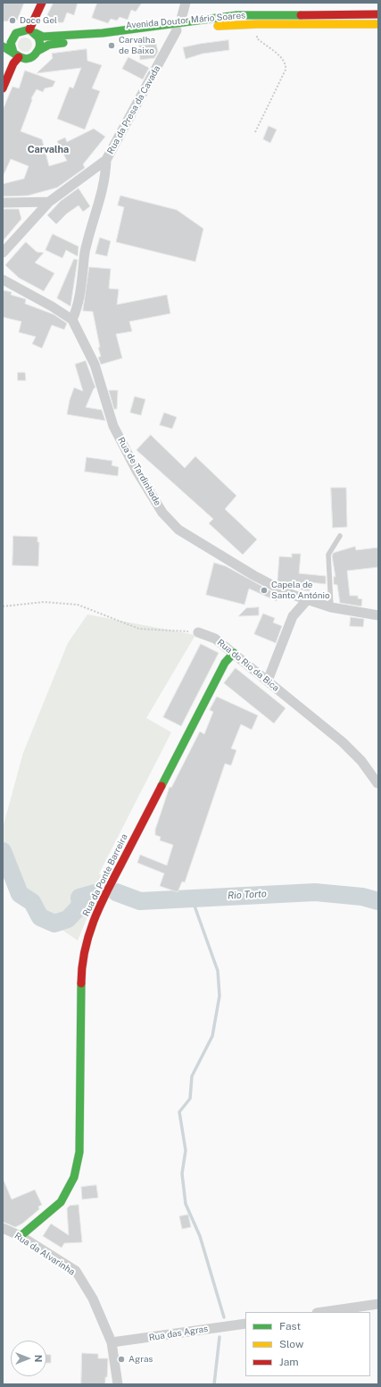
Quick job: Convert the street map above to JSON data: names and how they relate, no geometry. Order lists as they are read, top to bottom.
{
  "streets": {
    "main road": ["Avenida Doutor Mário Soares", "Rua da Ponte Barreira"],
    "street": [
      "Rua da Presa da Cavada",
      "Rua de Tardinhade",
      "Rua do Rio da Bica",
      "Rua da Alvarinha",
      "Rua das Agras"
    ]
  },
  "crossings": [
    ["Avenida Doutor Mário Soares", "Rua da Presa da Cavada"],
    ["Rua do Rio da Bica", "Rua da Ponte Barreira"],
    ["Rua da Ponte Barreira", "Rua da Alvarinha"],
    ["Rua da Alvarinha", "Rua das Agras"]
  ],
  "districts": ["Carvalha"],
  "water": ["Rio Torto"],
  "places": [
    "Doce Gel",
    "Carvalha de Baixo",
    "Capela de Santo António",
    "Agras"
  ],
  "legend": ["Fast", "Slow", "Jam"],
  "north": "right"
}
